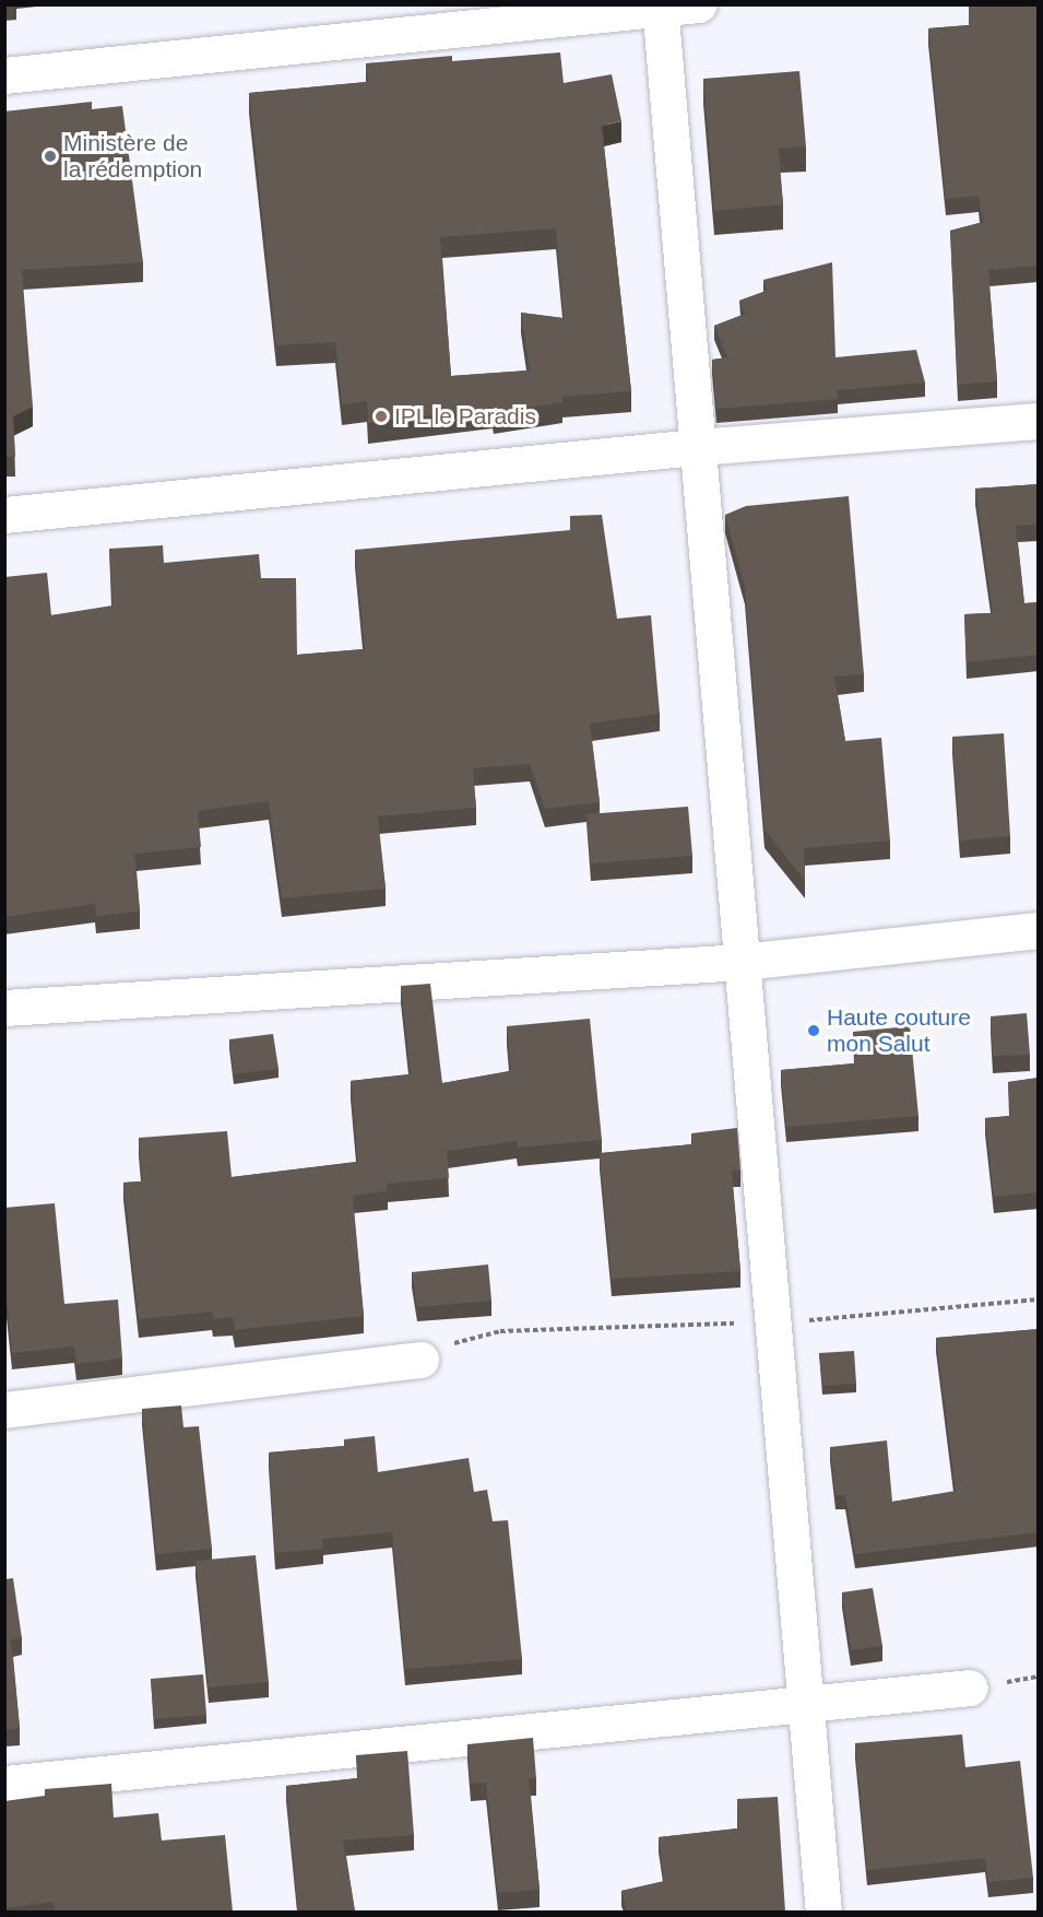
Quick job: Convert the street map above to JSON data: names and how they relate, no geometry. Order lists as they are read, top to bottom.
{
  "places": ["Ministère de la rédemption", "IPL le Paradis", "Haute couture mon Salut"]
}
